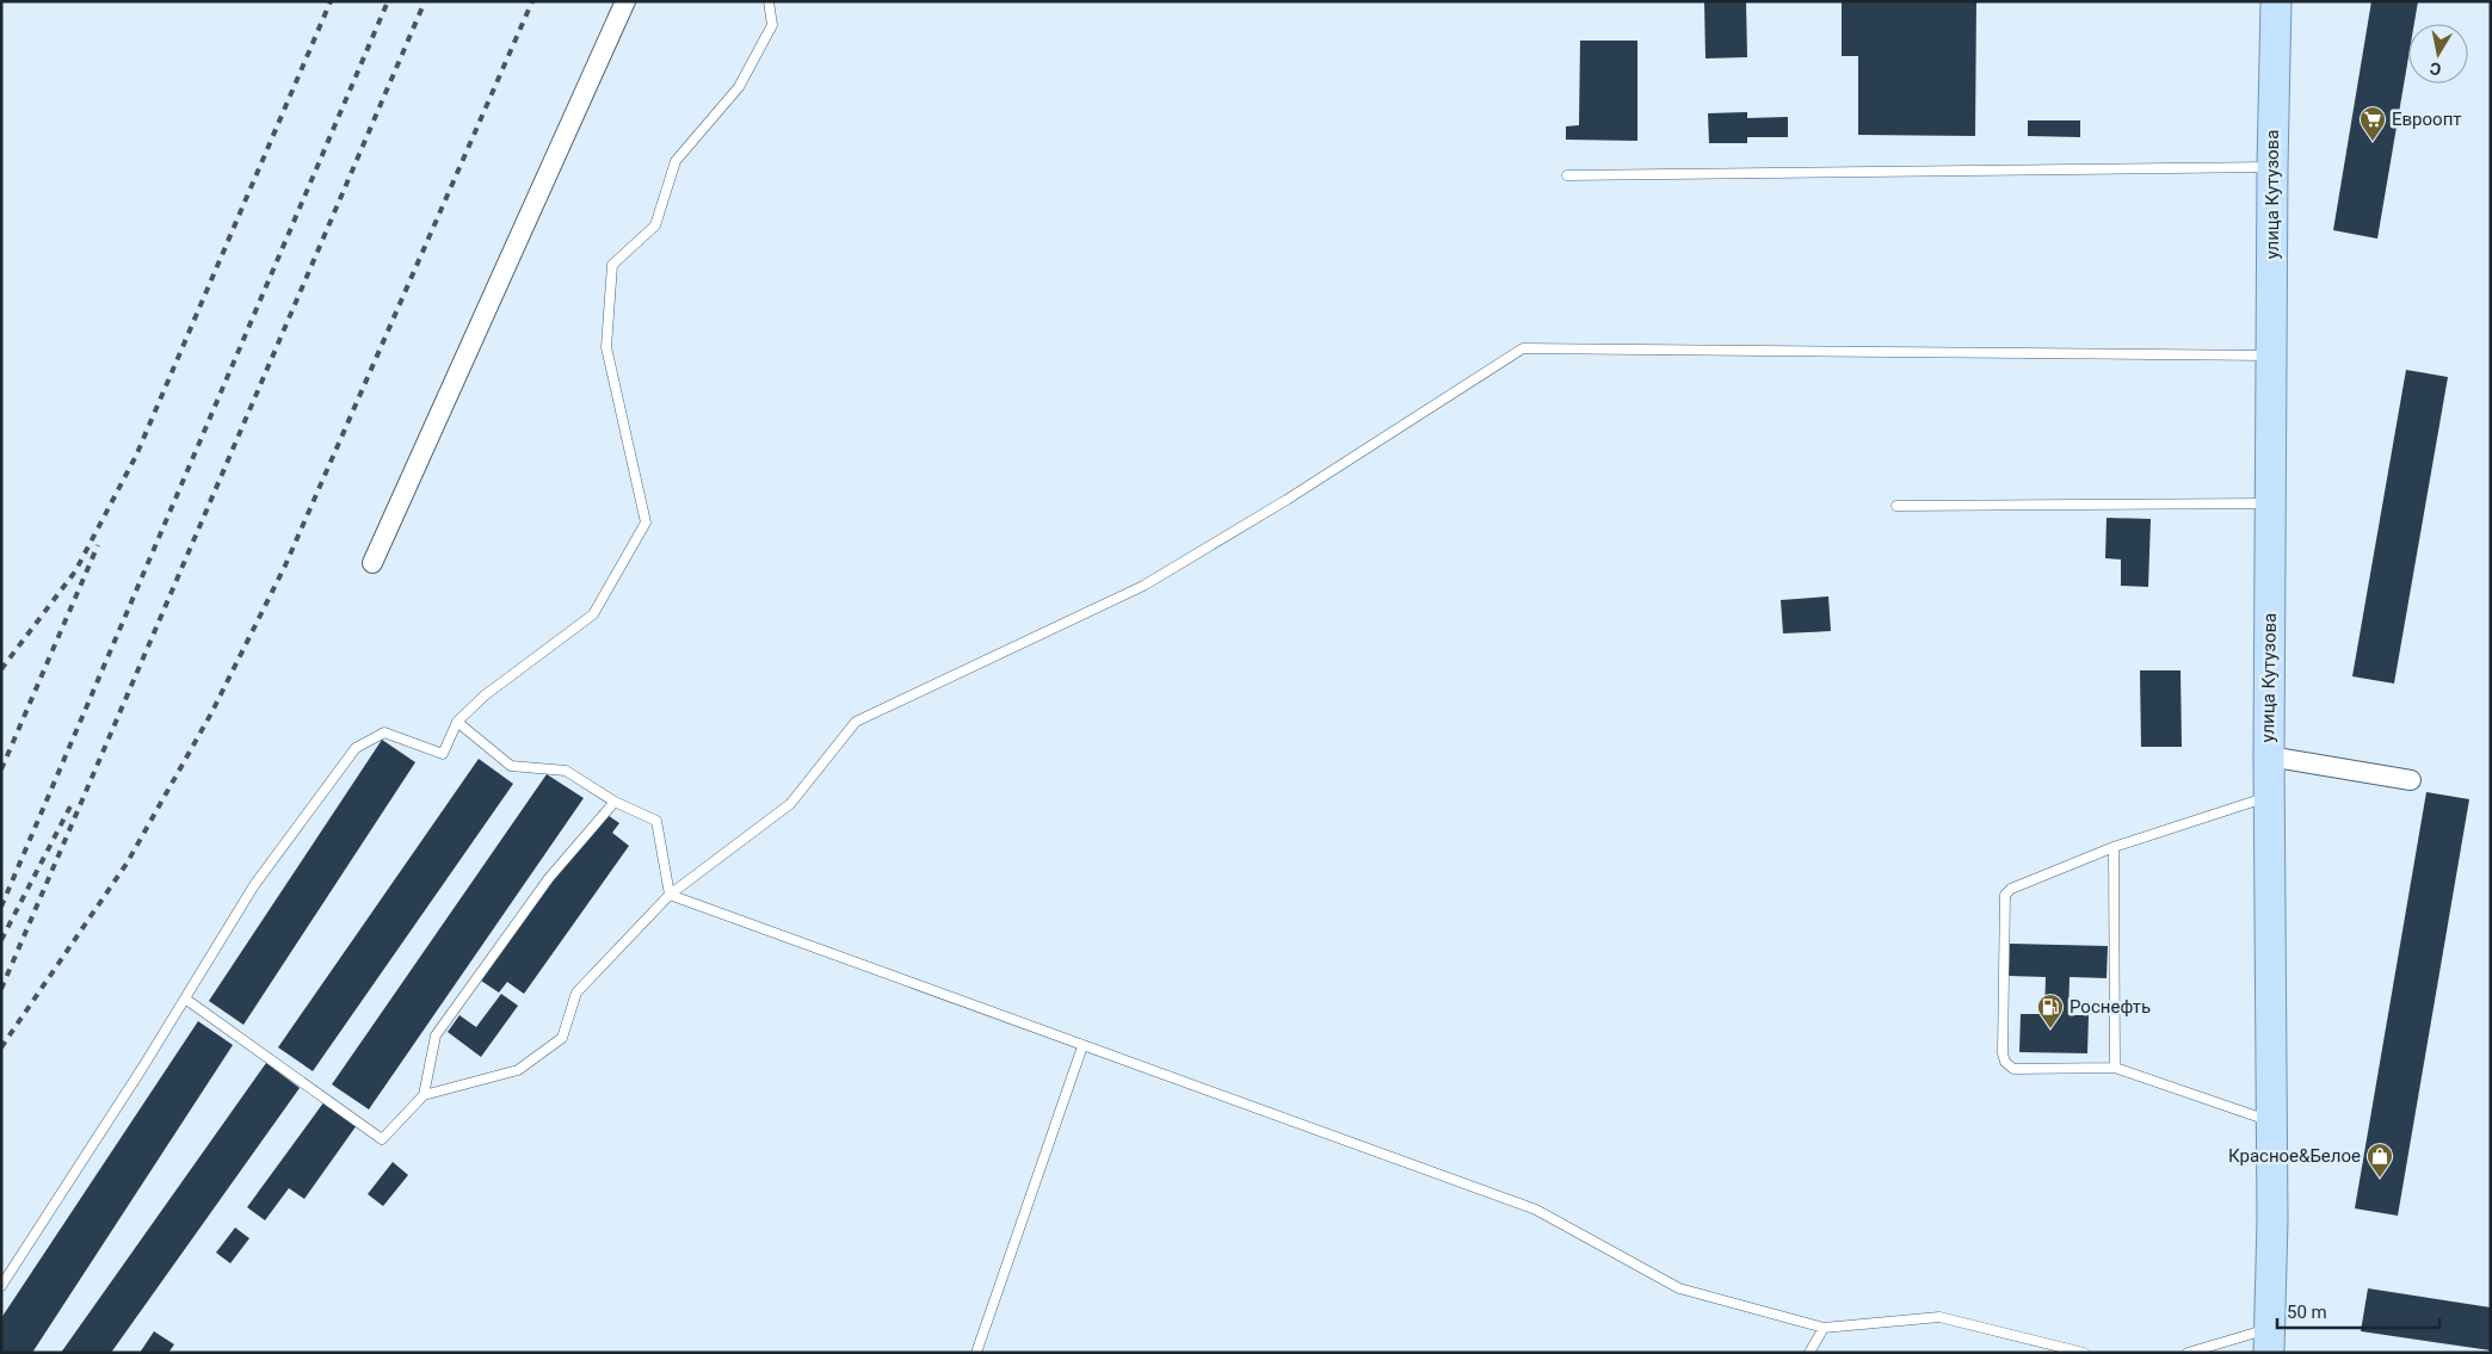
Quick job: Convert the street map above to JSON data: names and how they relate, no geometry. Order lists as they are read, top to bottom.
{
  "streets": {
    "main road": ["улица Кутузова"]
  },
  "places": {
    "supermarket": ["Евроопт"],
    "fuel station": ["Роснефть"],
    "shop": ["Красное&Белое"]
  },
  "scale_bar": "50 m",
  "north": "bottom"
}
